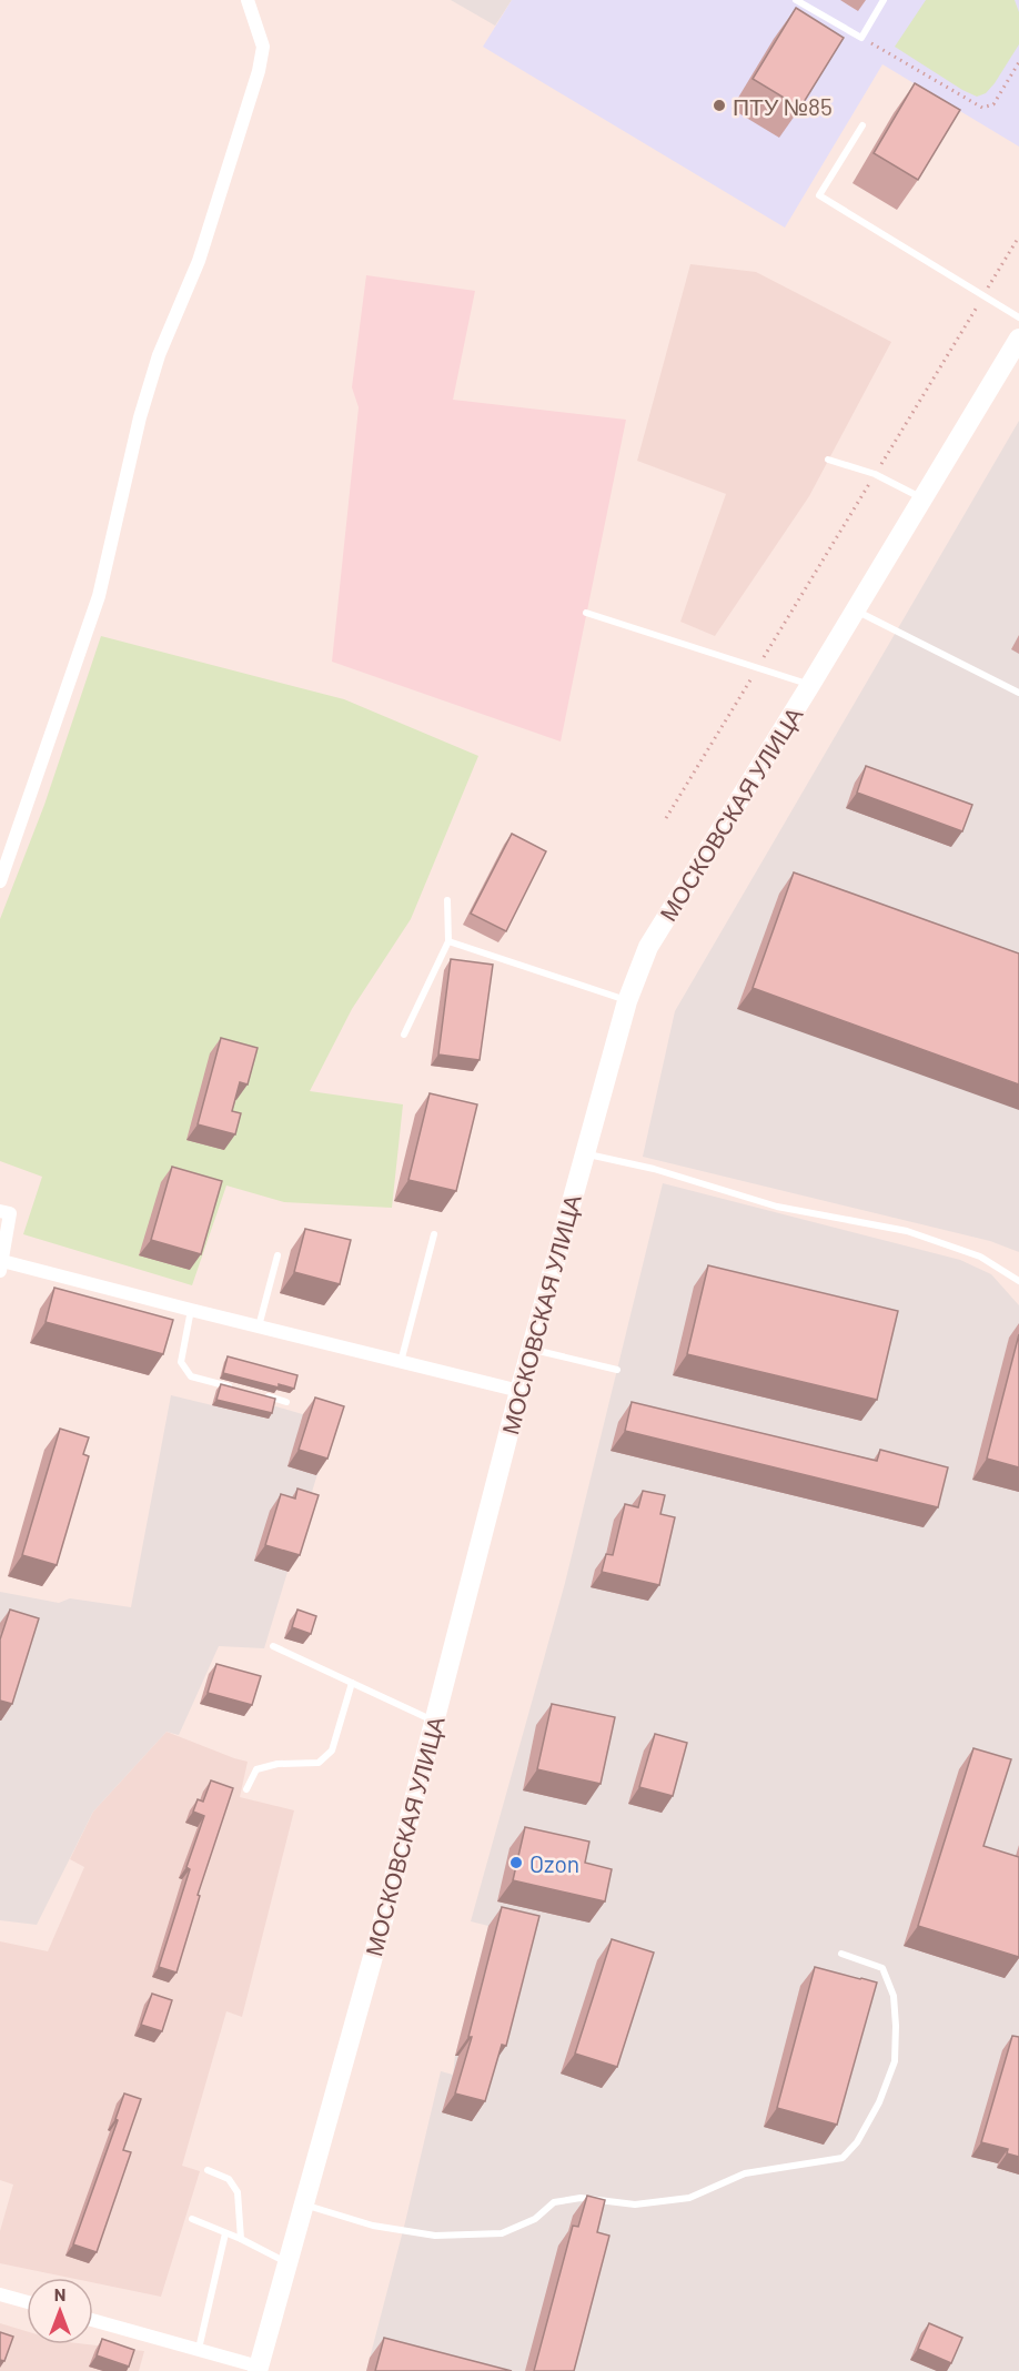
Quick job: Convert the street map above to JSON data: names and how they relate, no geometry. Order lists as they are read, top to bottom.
{
  "streets": {
    "main road": ["МОСКОВСКАЯ УЛИЦА"]
  },
  "places": ["ПТУ №85", "Ozon"],
  "north": "top"
}
